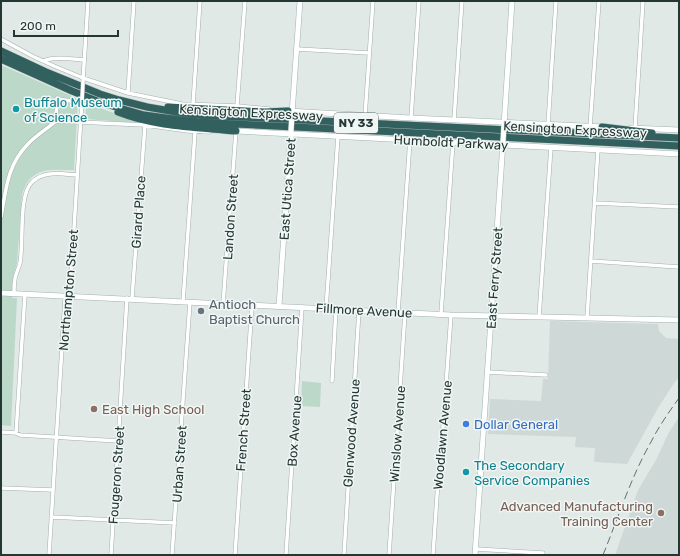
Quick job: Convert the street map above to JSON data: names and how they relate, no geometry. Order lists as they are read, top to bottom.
{
  "streets": {
    "highway": ["Kensington Expressway", "NY 33"],
    "street": [
      "Humboldt Parkway",
      "East Utica Street",
      "Girard Place",
      "Landon Street",
      "East Ferry Street",
      "Northampton Street",
      "Fillmore Avenue",
      "French Street",
      "Box Avenue",
      "Glenwood Avenue",
      "Winslow Avenue",
      "Woodlawn Avenue",
      "Urban Street",
      "Fougeron Street"
    ]
  },
  "crossings": [
    ["Humboldt Parkway", "East Utica Street"],
    ["Humboldt Parkway", "Girard Place"],
    ["Humboldt Parkway", "Landon Street"],
    ["Humboldt Parkway", "East Ferry Street"],
    ["Humboldt Parkway", "Northampton Street"],
    ["East Utica Street", "Fillmore Avenue"],
    ["Girard Place", "Fillmore Avenue"],
    ["Girard Place", "Fougeron Street"],
    ["Landon Street", "Fillmore Avenue"],
    ["East Ferry Street", "Fillmore Avenue"],
    ["Northampton Street", "Fillmore Avenue"],
    ["Fillmore Avenue", "French Street"],
    ["Fillmore Avenue", "Box Avenue"],
    ["Fillmore Avenue", "Glenwood Avenue"],
    ["Fillmore Avenue", "Winslow Avenue"],
    ["Fillmore Avenue", "Woodlawn Avenue"],
    ["Fillmore Avenue", "Urban Street"],
    ["Fillmore Avenue", "Fougeron Street"]
  ],
  "places": [
    "Buffalo Museum of Science",
    "Antioch Baptist Church",
    "East High School",
    "Dollar General",
    "The Secondary Service Companies",
    "Advanced Manufacturing Training Center"
  ],
  "scale_bar": "200 m"
}
